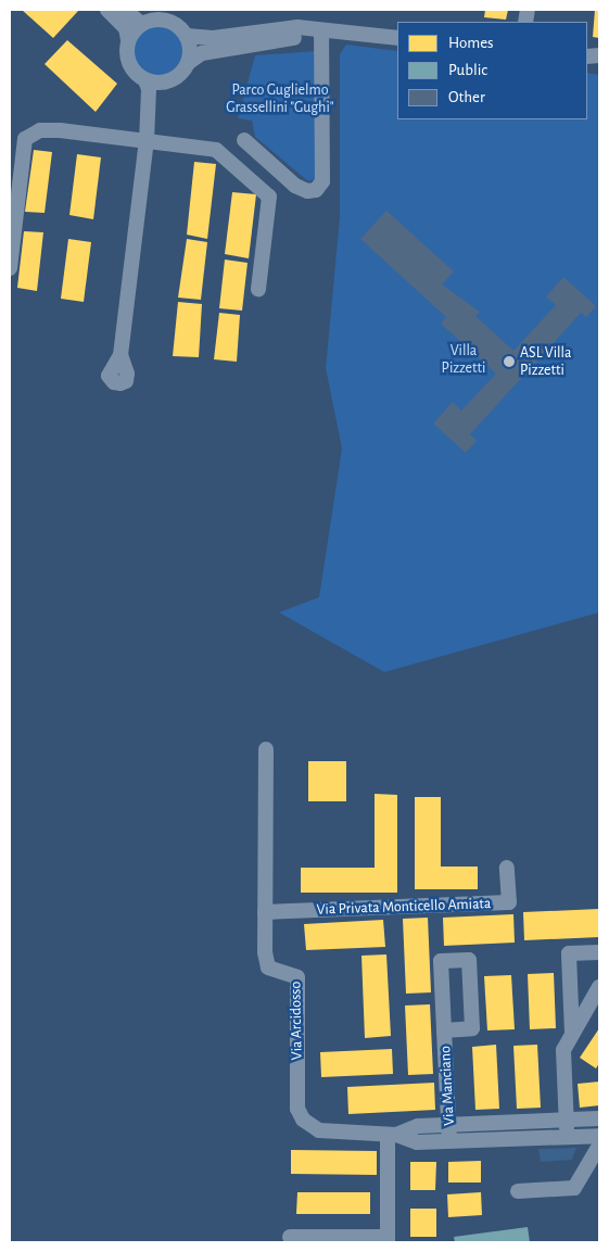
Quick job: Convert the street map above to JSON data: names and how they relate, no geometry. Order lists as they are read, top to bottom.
{
  "streets": {
    "street": ["Via Privata Monticello Amiata", "Via Arcidosso", "Via Manciano"]
  },
  "crossings": [
    ["Via Privata Monticello Amiata", "Via Arcidosso"],
    ["Via Arcidosso", "Via Manciano"]
  ],
  "parks": ["Parco Guglielmo Grassellini \"Gughi\"", "Villa Pizzetti"],
  "places": ["ASL Villa Pizzetti"],
  "legend": ["Homes", "Public", "Other"]
}
